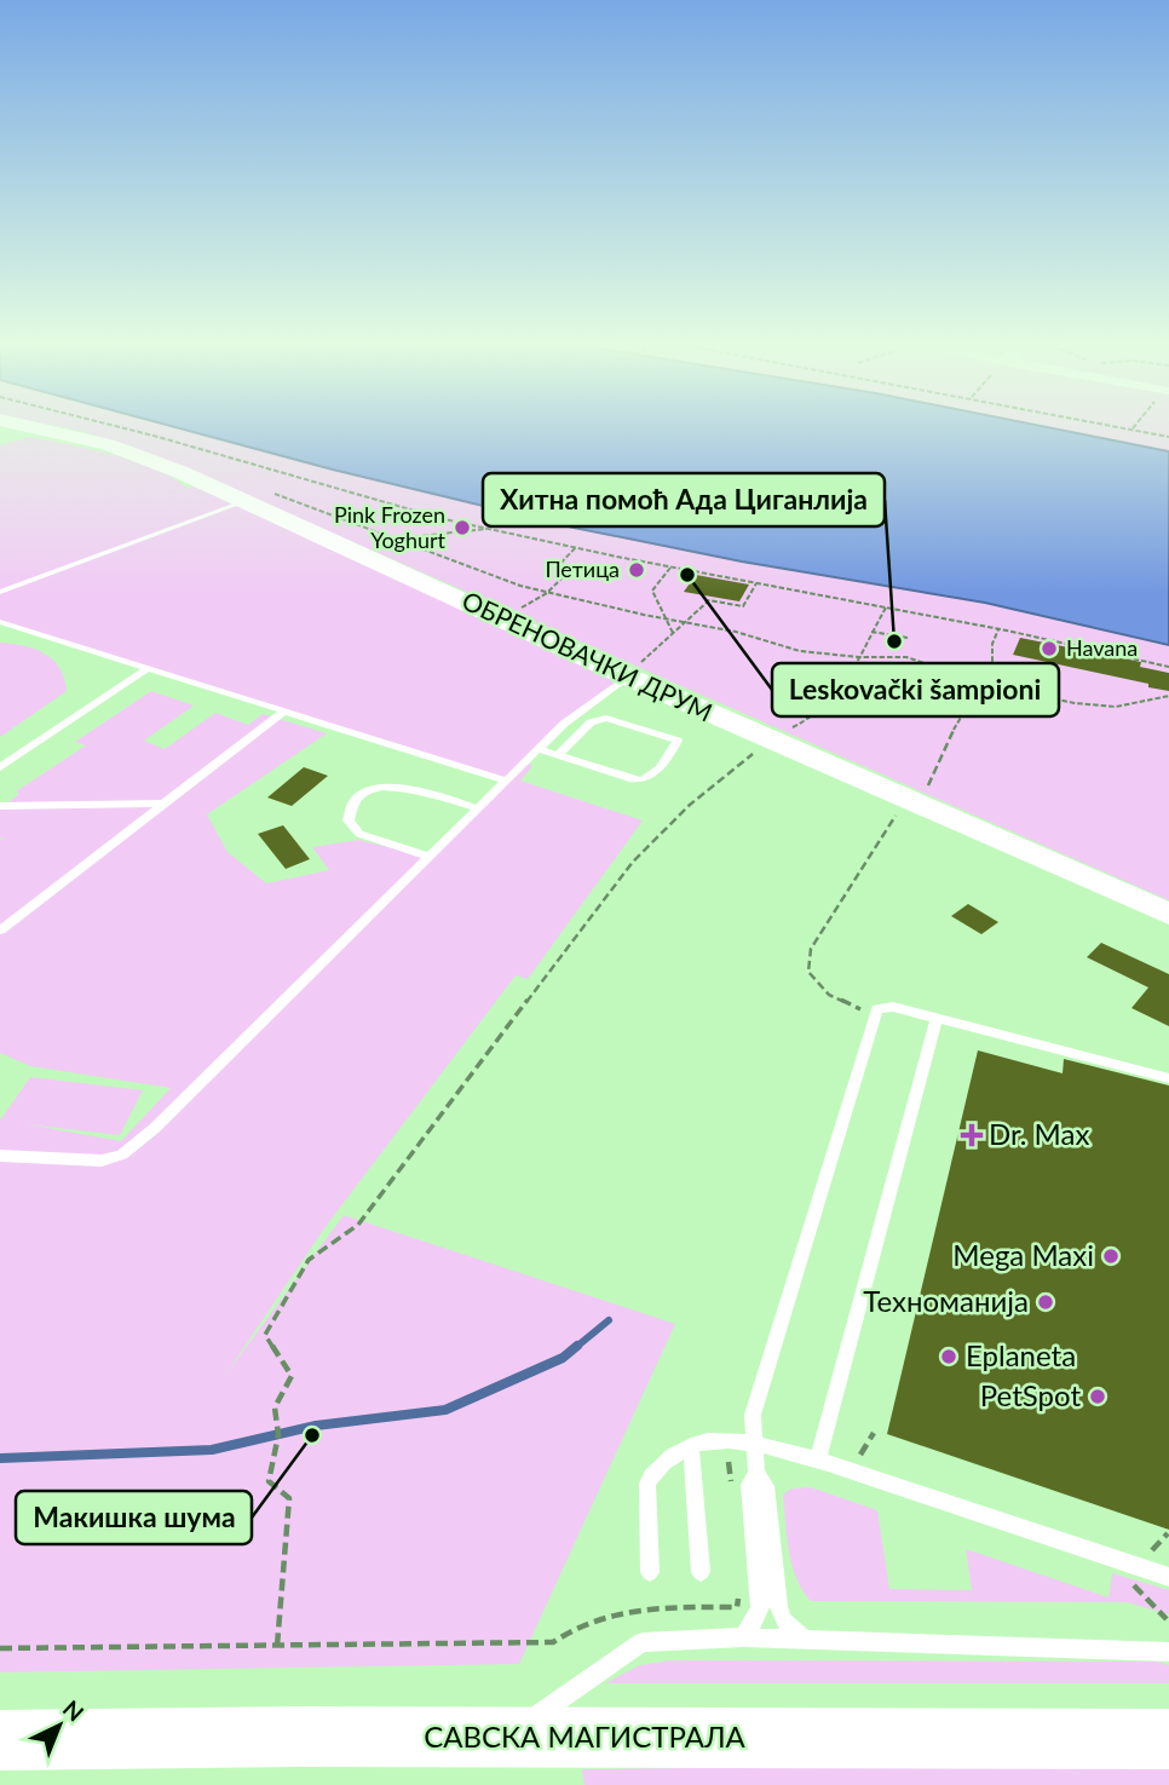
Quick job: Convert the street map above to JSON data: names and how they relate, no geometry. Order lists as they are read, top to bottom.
{
  "streets": {
    "main road": ["САВСКА МАГИСТРАЛА"],
    "street": ["ОБРЕНОВАЧКИ ДРУМ"]
  },
  "places": {
    "other": [
      "Pink Frozen Yoghurt",
      "Петица",
      "Leskovački šampioni",
      "Хитна помоћ Ада Циганлија",
      "Havana",
      "Mega Maxi",
      "Техноманија",
      "Eplaneta",
      "PetSpot",
      "Макишка шума"
    ],
    "health": ["Dr. Max"]
  },
  "north": "top right"
}
